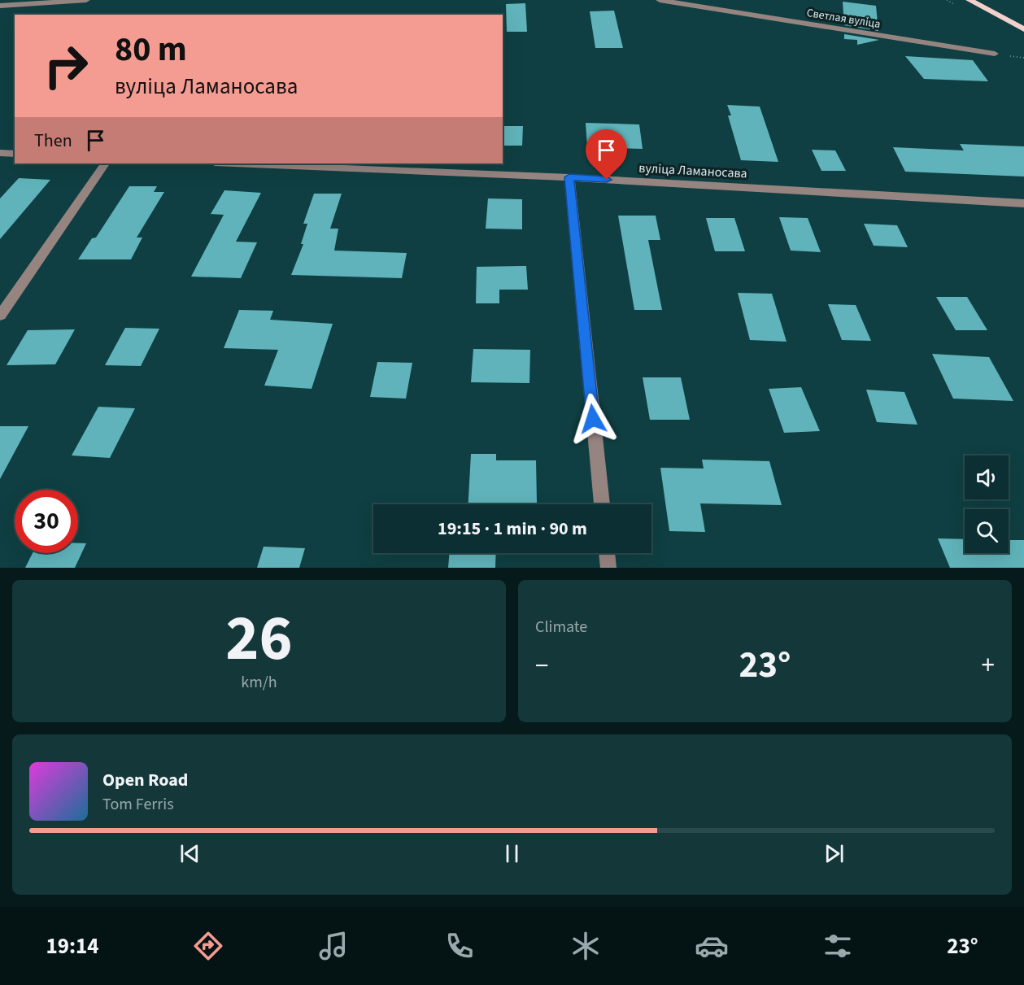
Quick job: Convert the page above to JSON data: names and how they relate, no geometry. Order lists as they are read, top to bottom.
{
  "streets": {
    "street": ["Светлая вуліца", "вуліца Ламаносава"]
  },
  "page": {
    "turn": ["80 m", "вуліца Ламаносава"],
    "then": "Then",
    "limit": "30",
    "trip": "19:15 · 1 min · 90 m",
    "tile": [
      ["26", "km/h"],
      "Climate"
    ],
    "heat": ["−", "23°", "+"],
    "song": ["Open Road", "Tom Ferris"],
    "tabs": ["19:14", "23°"]
  }
}
